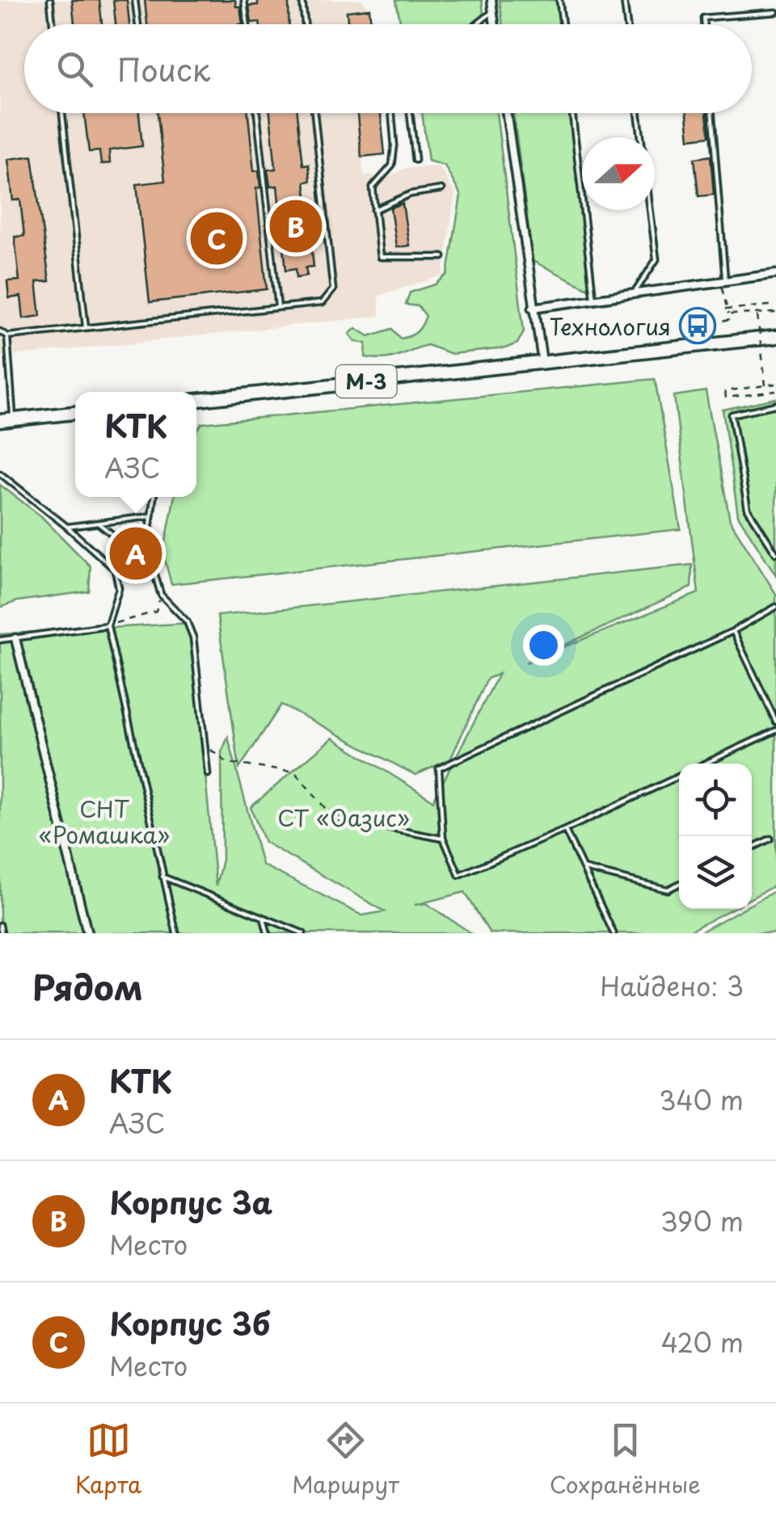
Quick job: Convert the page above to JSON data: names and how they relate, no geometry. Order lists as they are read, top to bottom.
{
  "streets": {
    "highway": ["М-3"]
  },
  "parks": ["СНТ «Ромашка»", "СТ «Оазис»"],
  "places": {
    "bus stop": ["Технология"]
  },
  "north": "right",
  "page": {
    "search": "Поиск",
    "pins": ["B", "C", "A"],
    "popup": ["КТК", "АЗС"],
    "heading": ["Рядом", "Найдено: 3"],
    "list": [
      {
        "mark": "A",
        "name": "КТК",
        "note": "АЗС",
        "value": "340 m"
      },
      {
        "mark": "B",
        "name": "Корпус 3a",
        "note": "Место",
        "value": "390 m"
      },
      {
        "mark": "C",
        "name": "Корпус 3б",
        "note": "Место",
        "value": "420 m"
      }
    ],
    "nav": ["Карта", "Маршрут", "Сохранённые"]
  }
}
